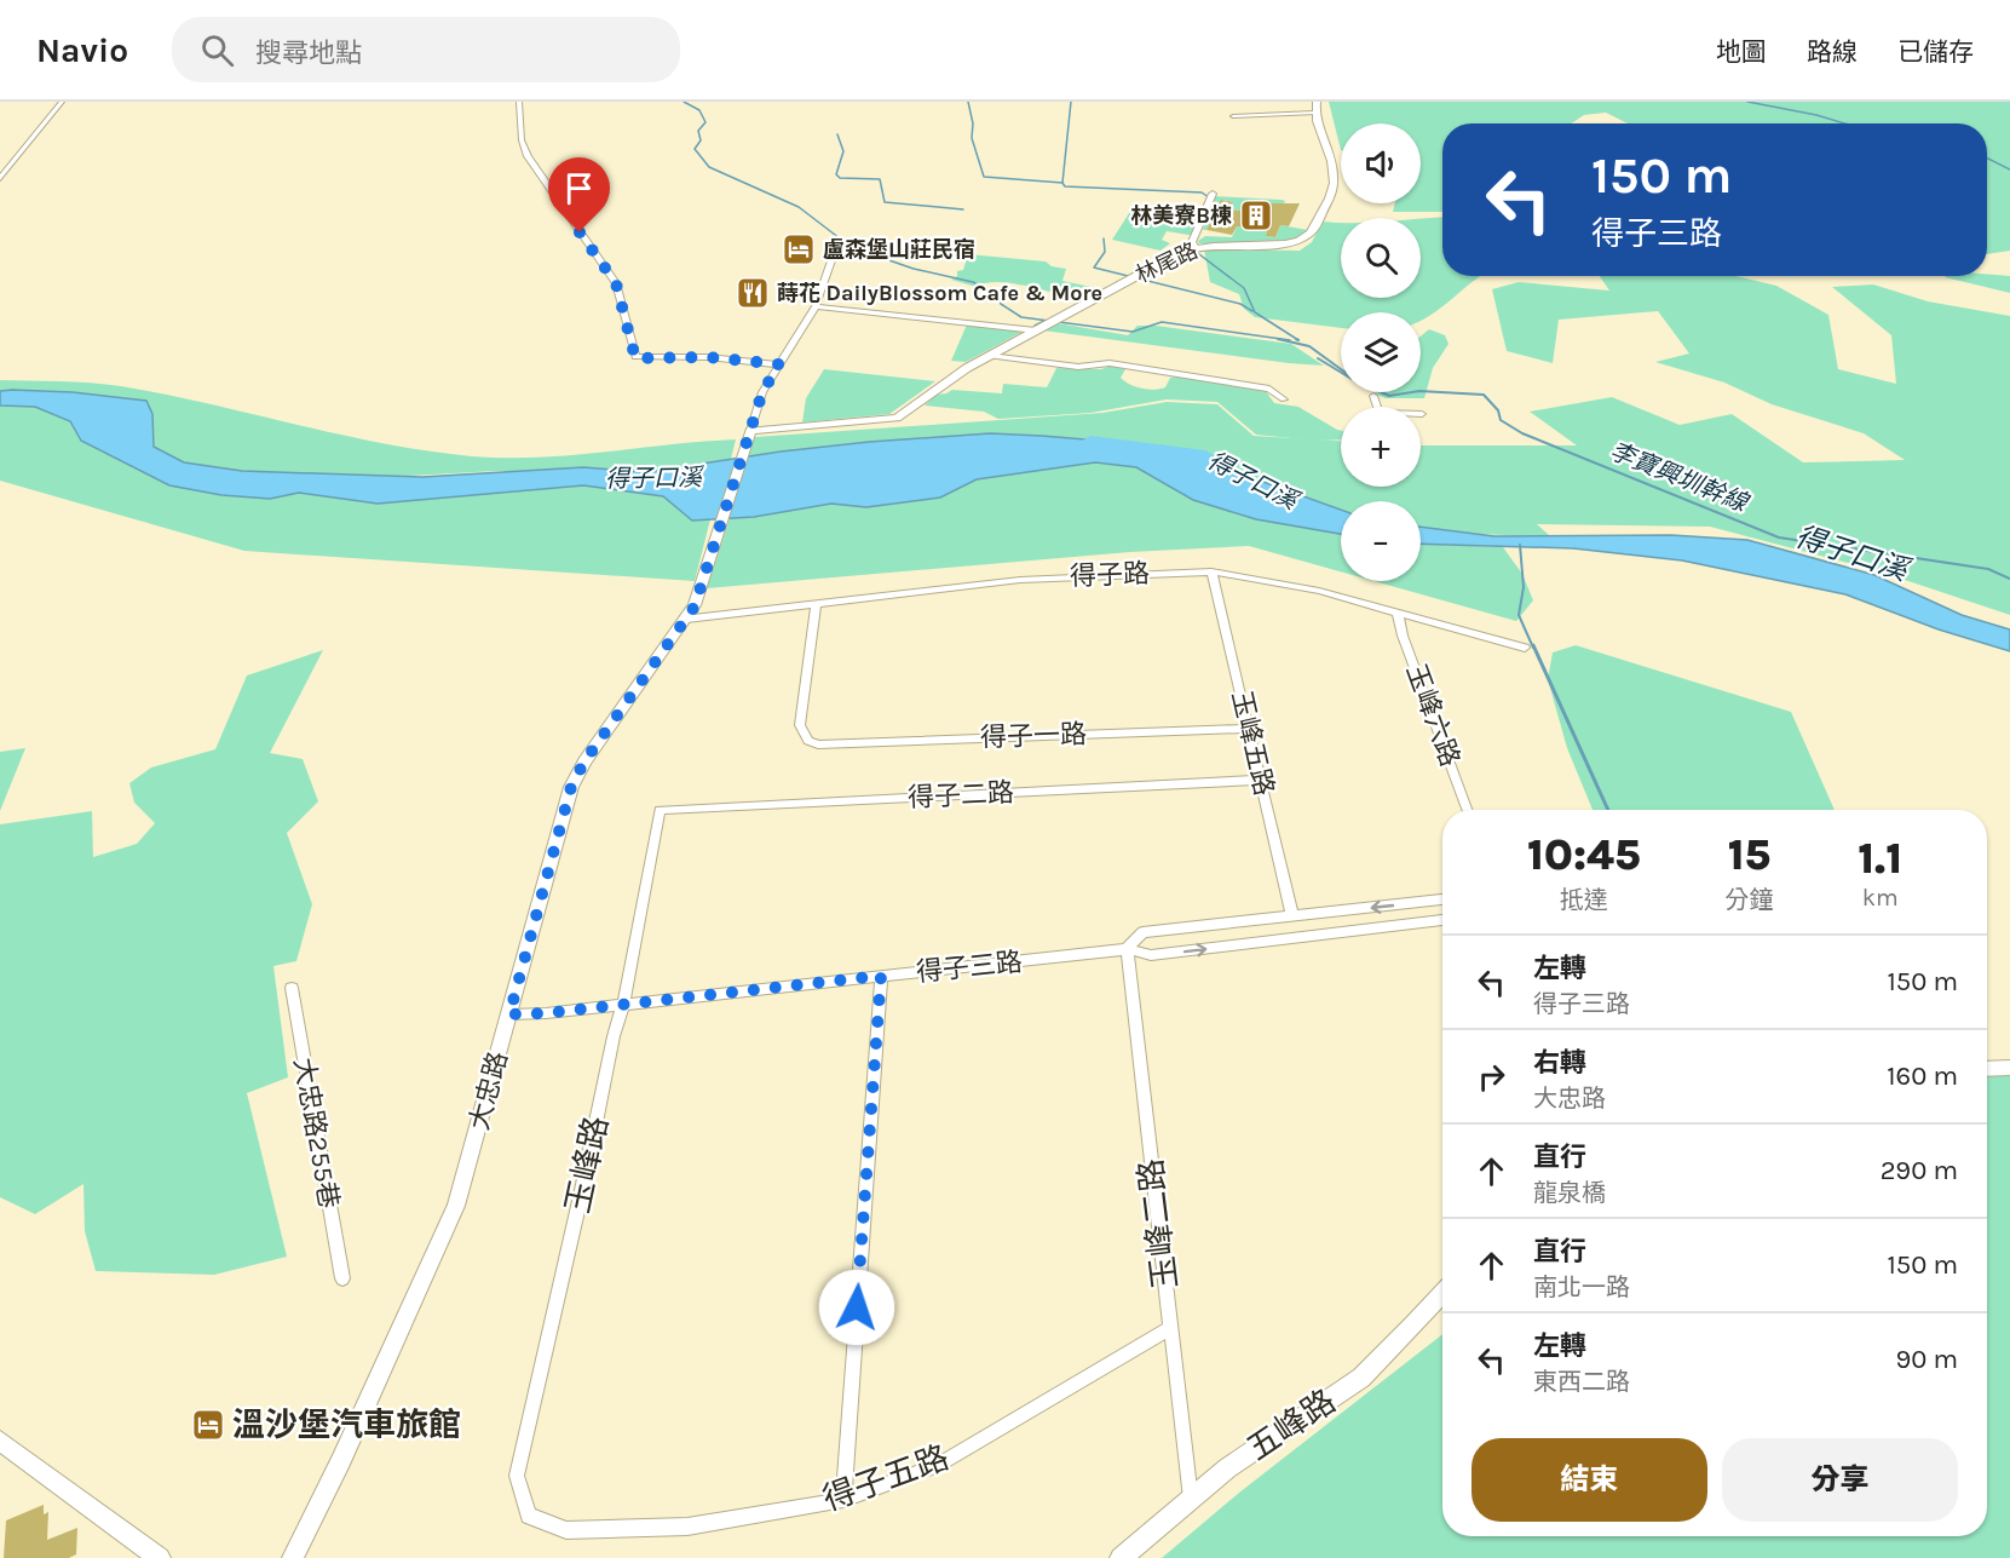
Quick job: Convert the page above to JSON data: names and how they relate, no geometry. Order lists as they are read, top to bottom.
{
  "streets": {
    "street": [
      "林尾路",
      "得子路",
      "玉峰六路",
      "得子一路",
      "玉峰五路",
      "得子二路",
      "得子三路",
      "大忠路",
      "大忠路255巷",
      "玉峰路",
      "玉峰二路",
      "五峰路",
      "得子五路"
    ]
  },
  "crossings": [
    ["林尾路", "大忠路"],
    ["得子路", "玉峰六路"],
    ["得子路", "得子一路"],
    ["得子路", "玉峰五路"],
    ["得子路", "大忠路"],
    ["得子一路", "玉峰五路"],
    ["玉峰五路", "得子二路"],
    ["得子二路", "玉峰路"],
    ["得子三路", "大忠路"],
    ["得子三路", "玉峰路"],
    ["得子三路", "玉峰二路"],
    ["玉峰路", "得子五路"],
    ["玉峰二路", "五峰路"],
    ["玉峰二路", "得子五路"]
  ],
  "water": ["李寶興圳幹線", "得子口溪"],
  "places": {
    "building": ["林美寮B棟"],
    "hotel": ["盧森堡山莊民宿", "溫沙堡汽車旅館"],
    "restaurant": ["蒔花 DailyBlossom Cafe & More"]
  },
  "page": {
    "header": "Navio",
    "search": "搜尋地點",
    "nav": ["地圖", "路線", "已儲存"],
    "map_buttons": ["+", "−"],
    "turn": ["150 m", "得子三路"],
    "eta": [
      "10:45",
      "抵達",
      "15",
      "分鐘",
      "1.1",
      "km"
    ],
    "list": [
      {
        "name": "左轉",
        "note": "得子三路",
        "value": "150 m"
      },
      {
        "name": "右轉",
        "note": "大忠路",
        "value": "160 m"
      },
      {
        "name": "直行",
        "note": "龍泉橋",
        "value": "290 m"
      },
      {
        "name": "直行",
        "note": "南北一路",
        "value": "150 m"
      },
      {
        "name": "左轉",
        "note": "東西二路",
        "value": "90 m"
      }
    ],
    "buttons": ["結束", "分享"]
  }
}
